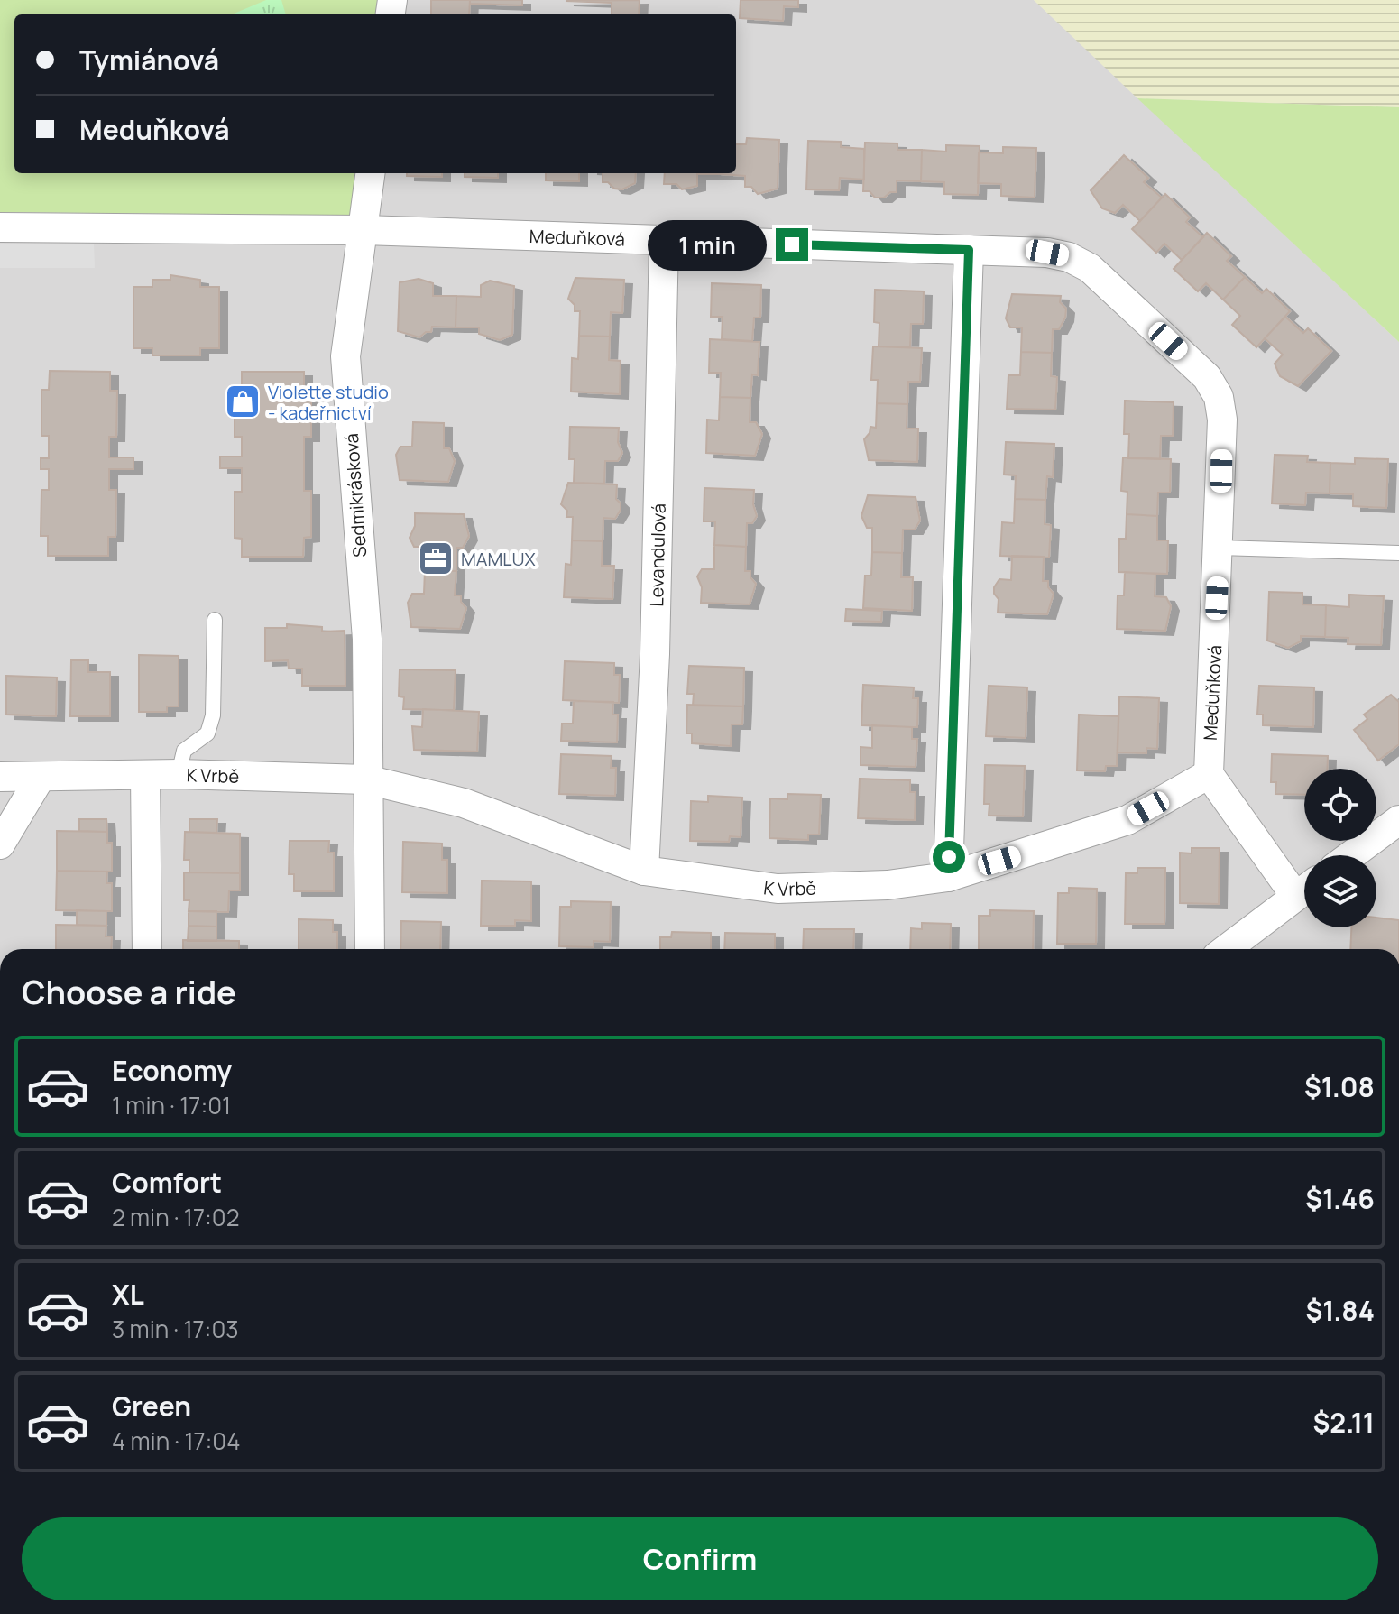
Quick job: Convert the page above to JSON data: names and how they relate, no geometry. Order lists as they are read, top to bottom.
{
  "streets": {
    "street": [
      "Meduňková",
      "Sedmikrásková",
      "Levandulová",
      "K Vrbě"
    ]
  },
  "crossings": [
    ["Meduňková", "Sedmikrásková"],
    ["Meduňková", "Levandulová"],
    ["Meduňková", "K Vrbě"],
    ["Sedmikrásková", "K Vrbě"],
    ["Levandulová", "K Vrbě"]
  ],
  "places": {
    "shop": ["Violette studio - kadeřnictví"],
    "office": ["MAMLUX"]
  },
  "page": {
    "banner": ["Tymiánová", "Meduňková"],
    "bubble": "1 min",
    "heading": "Choose a ride",
    "list": [
      {
        "name": "Economy",
        "note": "1 min · 17:01",
        "value": "$1.08"
      },
      {
        "name": "Comfort",
        "note": "2 min · 17:02",
        "value": "$1.46"
      },
      {
        "name": "XL",
        "note": "3 min · 17:03",
        "value": "$1.84"
      },
      {
        "name": "Green",
        "note": "4 min · 17:04",
        "value": "$2.11"
      }
    ],
    "buttons": "Confirm"
  }
}
